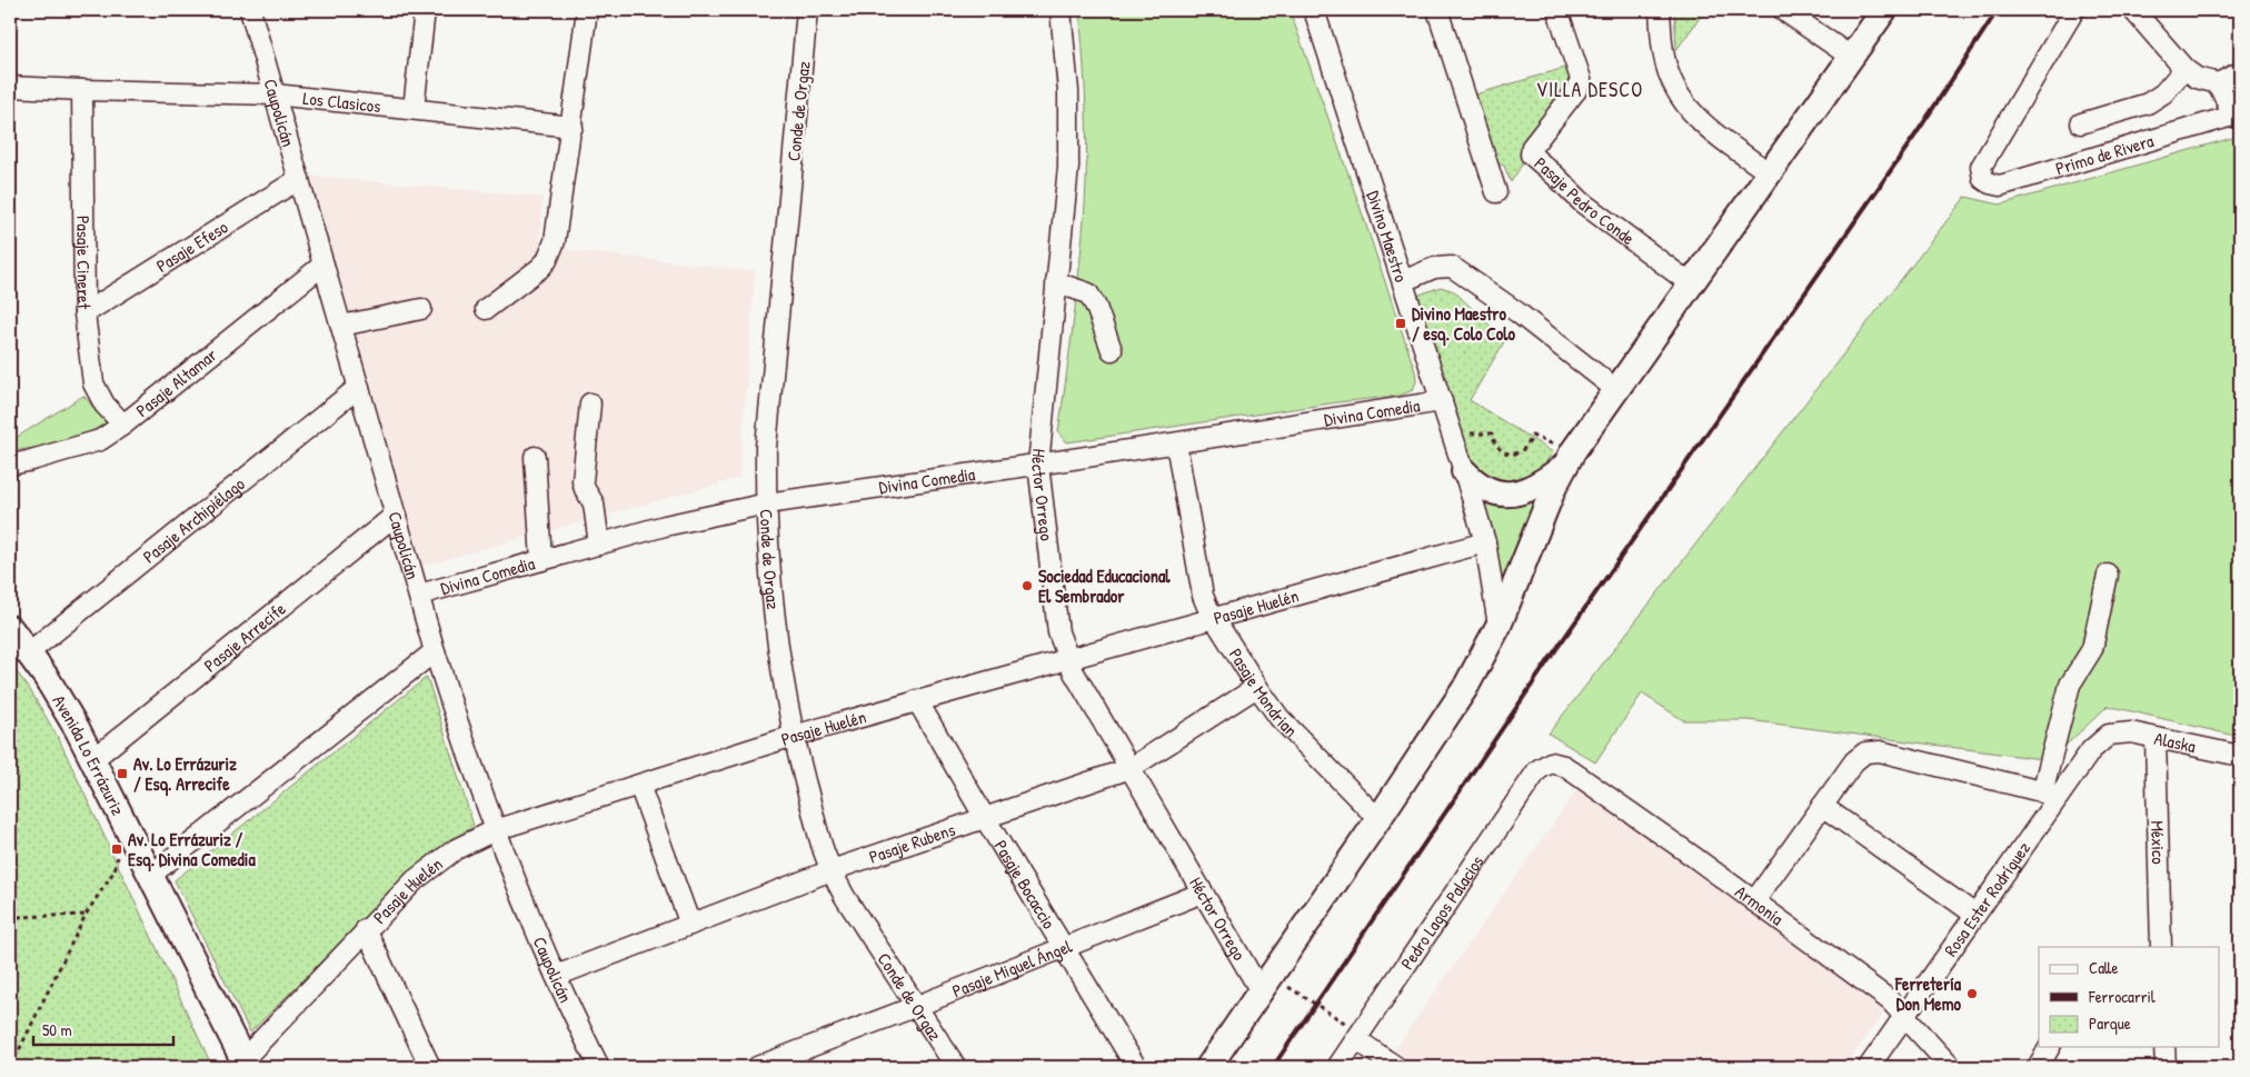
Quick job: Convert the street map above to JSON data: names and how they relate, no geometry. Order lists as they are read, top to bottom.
{
  "streets": {
    "main road": ["Avenida Lo Errázuriz"],
    "street": [
      "Los Clasicos",
      "Conde de Orgaz",
      "Caupolicán",
      "Primo de Rivera",
      "Pasaje Pedro Conde",
      "Divino Maestro",
      "Pasaje Efeso",
      "Pasaje Cineret",
      "Pasaje Altamar",
      "Divina Comedia",
      "Héctor Orrego",
      "Pasaje Archipiélago",
      "Pasaje Huelén",
      "Pasaje Arrecife",
      "Pasaje Mondrian",
      "Alaska",
      "Pasaje Rubens",
      "México",
      "Pasaje Bocaccio",
      "Rosa Ester Rodríguez",
      "Armonía",
      "Pedro Lagos Palacios",
      "Pasaje Miguel Ángel"
    ]
  },
  "crossings": [
    ["Los Clasicos", "Caupolicán"],
    ["Los Clasicos", "Pasaje Cineret"],
    ["Conde de Orgaz", "Divina Comedia"],
    ["Conde de Orgaz", "Pasaje Huelén"],
    ["Conde de Orgaz", "Pasaje Rubens"],
    ["Conde de Orgaz", "Pasaje Miguel Ángel"],
    ["Caupolicán", "Pasaje Efeso"],
    ["Caupolicán", "Pasaje Altamar"],
    ["Caupolicán", "Divina Comedia"],
    ["Caupolicán", "Pasaje Archipiélago"],
    ["Caupolicán", "Pasaje Huelén"],
    ["Caupolicán", "Pasaje Arrecife"],
    ["Caupolicán", "Pasaje Rubens"],
    ["Divino Maestro", "Divina Comedia"],
    ["Divino Maestro", "Pasaje Huelén"],
    ["Pasaje Efeso", "Pasaje Cineret"],
    ["Pasaje Cineret", "Pasaje Altamar"],
    ["Divina Comedia", "Héctor Orrego"],
    ["Divina Comedia", "Pasaje Mondrian"],
    ["Héctor Orrego", "Pasaje Huelén"],
    ["Héctor Orrego", "Pasaje Rubens"],
    ["Héctor Orrego", "Pasaje Miguel Ángel"],
    ["Pasaje Archipiélago", "Avenida Lo Errázuriz"],
    ["Pasaje Huelén", "Pasaje Mondrian"],
    ["Pasaje Huelén", "Avenida Lo Errázuriz"],
    ["Pasaje Huelén", "Pasaje Bocaccio"],
    ["Pasaje Arrecife", "Avenida Lo Errázuriz"],
    ["Pasaje Mondrian", "Pasaje Rubens"],
    ["Alaska", "México"],
    ["Alaska", "Rosa Ester Rodríguez"],
    ["Pasaje Rubens", "Pasaje Bocaccio"],
    ["Pasaje Bocaccio", "Pasaje Miguel Ángel"],
    ["Rosa Ester Rodríguez", "Armonía"],
    ["Armonía", "Pedro Lagos Palacios"]
  ],
  "districts": ["VILLA DESCO"],
  "places": {
    "transit": ["Divino Maestro / esq. Colo Colo", "Av. Lo Errázuriz / Esq. Arrecife", "Av. Lo Errázuriz / Esq. Divina Comedia"],
    "other": ["Sociedad Educacional El Sembrador", "Ferretería Don Memo"]
  },
  "legend": ["Calle", "Ferrocarril", "Parque"],
  "scale_bar": "50 m"
}
